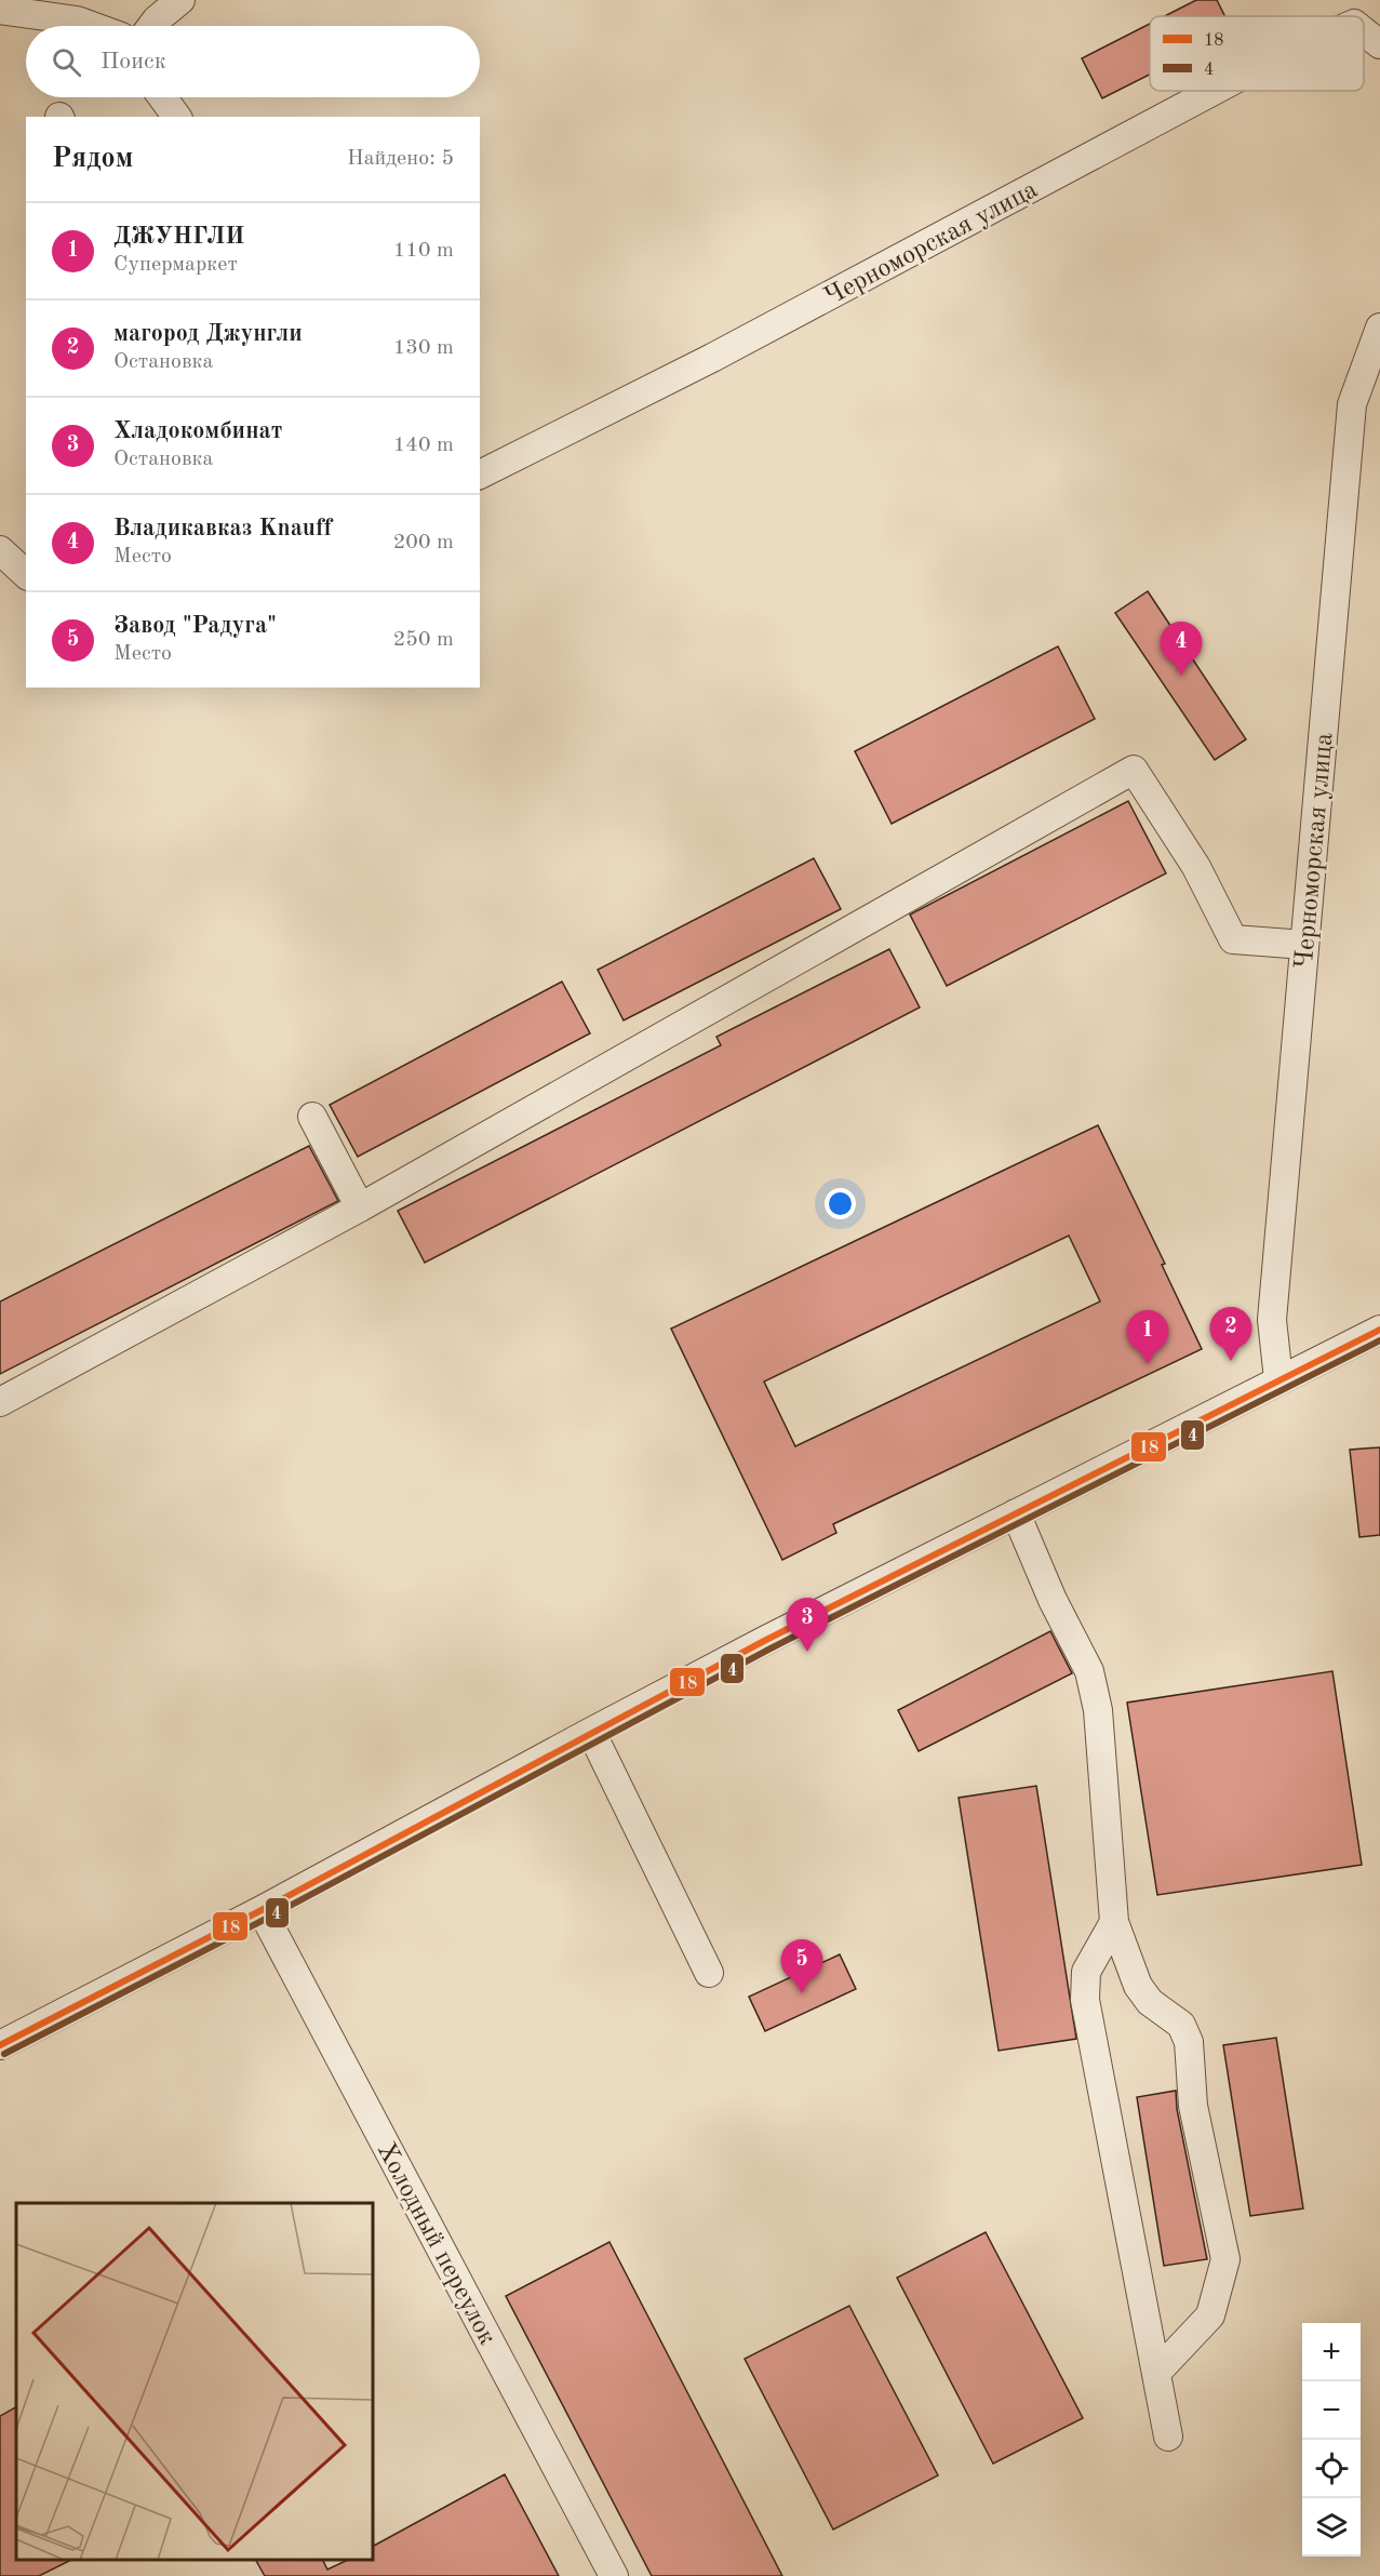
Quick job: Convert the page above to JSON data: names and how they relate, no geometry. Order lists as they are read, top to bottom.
{
  "streets": {
    "street": ["Черноморская улица", "Холодный переулок"]
  },
  "lines": ["transit line 18", "transit line 4"],
  "legend": ["18", "4"],
  "page": {
    "search": "Поиск",
    "heading": ["Рядом", "Найдено: 5"],
    "list": [
      {
        "mark": "1",
        "name": "ДЖУНГЛИ",
        "note": "Супермаркет",
        "value": "110 m"
      },
      {
        "mark": "2",
        "name": "магород Джунгли",
        "note": "Остановка",
        "value": "130 m"
      },
      {
        "mark": "3",
        "name": "Хладокомбинат",
        "note": "Остановка",
        "value": "140 m"
      },
      {
        "mark": "4",
        "name": "Владикавказ Knauff",
        "note": "Место",
        "value": "200 m"
      },
      {
        "mark": "5",
        "name": "Завод \"Радуга\"",
        "note": "Место",
        "value": "250 m"
      }
    ],
    "pins": [
      "4",
      "2",
      "1",
      "3",
      "5"
    ],
    "map_buttons": ["+", "−"]
  }
}
